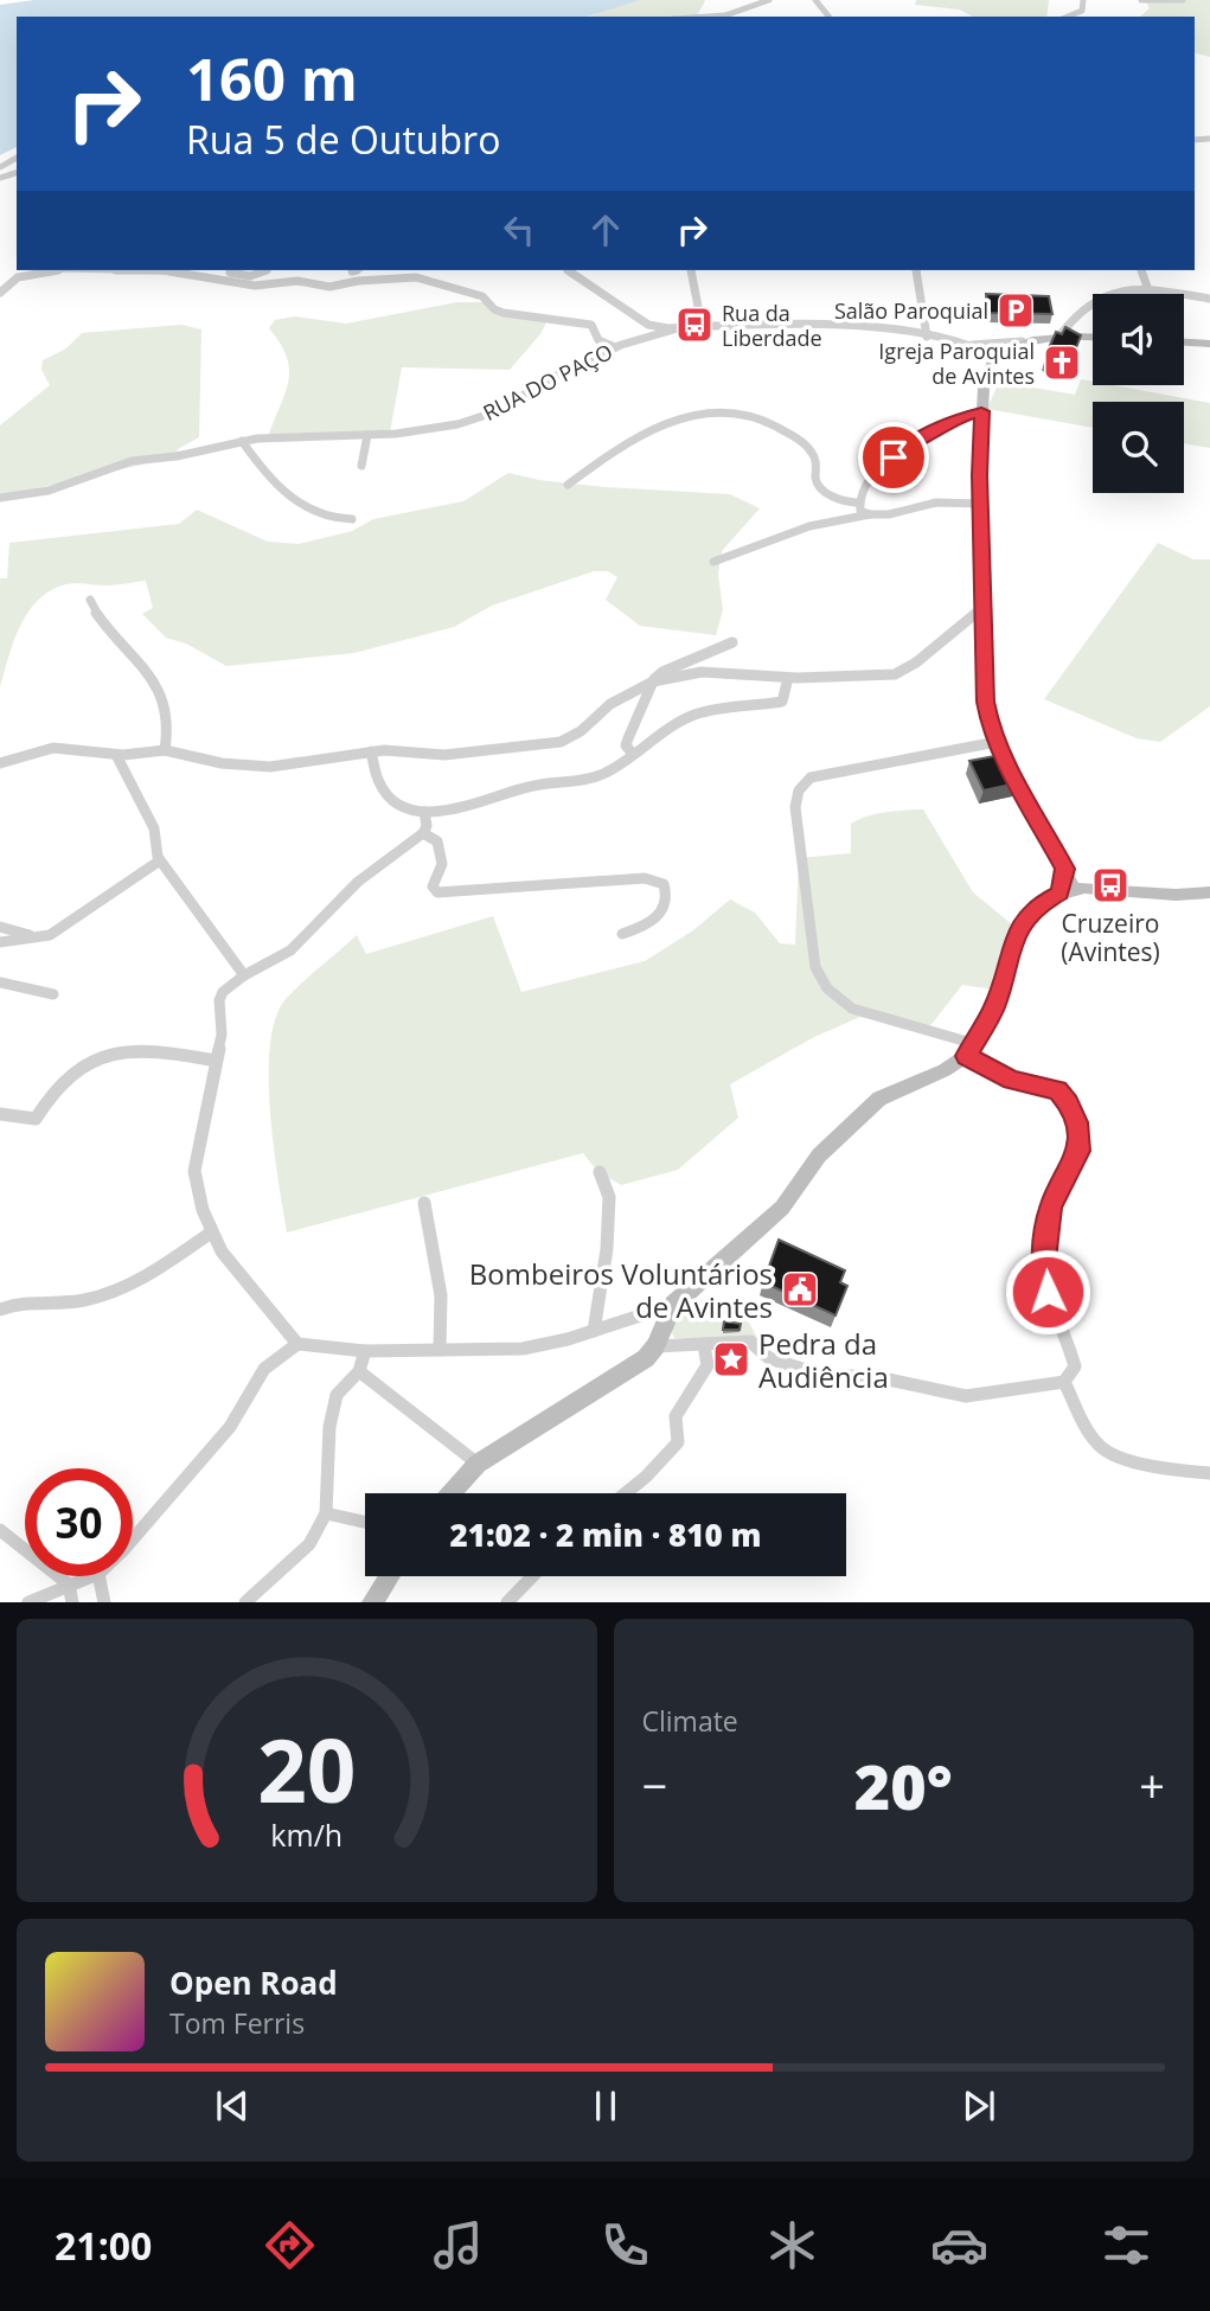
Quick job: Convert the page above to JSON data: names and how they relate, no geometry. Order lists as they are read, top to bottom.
{
  "streets": {
    "street": ["RUA DO PAÇO"]
  },
  "places": {
    "parking": ["Salão Paroquial"],
    "bus stop": ["Rua da Liberdade", "Cruzeiro (Avintes)"],
    "church": ["Igreja Paroquial de Avintes"],
    "public building": ["Bombeiros Voluntários de Avintes"],
    "place": ["Pedra da Audiência"]
  },
  "page": {
    "turn": ["160 m", "Rua 5 de Outubro"],
    "limit": "30",
    "trip": "21:02 · 2 min · 810 m",
    "tile": "Climate",
    "heat": ["−", "20°", "+"],
    "song": ["Open Road", "Tom Ferris"],
    "tabs": "21:00",
    "gauge": ["20", "km/h"]
  }
}
